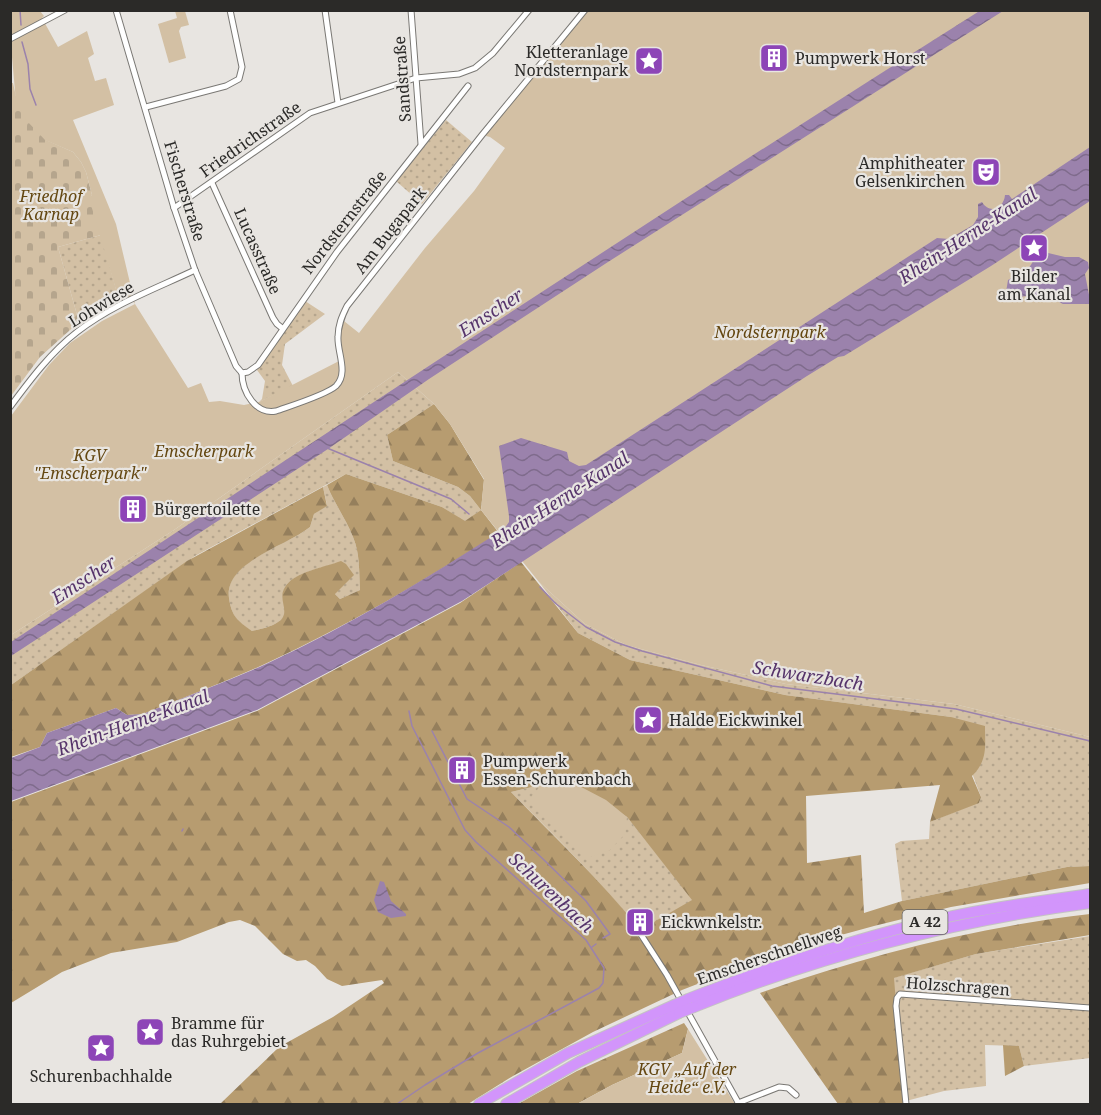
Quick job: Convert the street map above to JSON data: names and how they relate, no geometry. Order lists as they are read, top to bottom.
{
  "streets": {
    "highway": ["A 42", "Emscherschnellweg"],
    "street": [
      "Sandstraße",
      "Friedrichstraße",
      "Fischerstraße",
      "Nordsternstraße",
      "Am Bugapark",
      "Lucasstraße",
      "Lohwiese",
      "Holzschragen"
    ]
  },
  "crossings": [
    ["Sandstraße", "Friedrichstraße"],
    ["Sandstraße", "Nordsternstraße"],
    ["Friedrichstraße", "Fischerstraße"],
    ["Friedrichstraße", "Lucasstraße"],
    ["Fischerstraße", "Nordsternstraße"],
    ["Fischerstraße", "Am Bugapark"],
    ["Fischerstraße", "Lohwiese"],
    ["Nordsternstraße", "Am Bugapark"],
    ["Nordsternstraße", "Lucasstraße"]
  ],
  "water": [
    "Rhein-Herne-Kanal",
    "Emscher",
    "Schwarzbach",
    "Schurenbach"
  ],
  "parks": [
    "Friedhof Karnap",
    "Nordsternpark",
    "Emscherpark",
    "KGV \"Emscherpark\"",
    "KGV „Auf der Heide“ e.V."
  ],
  "places": {
    "building": [
      "Pumpwerk Horst",
      "Bürgertoilette",
      "Pumpwerk Essen-Schurenbach",
      "Eickwnkelstr."
    ],
    "place": [
      "Kletteranlage Nordsternpark",
      "Bilder am Kanal",
      "Halde Eickwinkel",
      "Bramme für das Ruhrgebiet",
      "Schurenbachhalde"
    ],
    "theatre": ["Amphitheater Gelsenkirchen"]
  }
}
